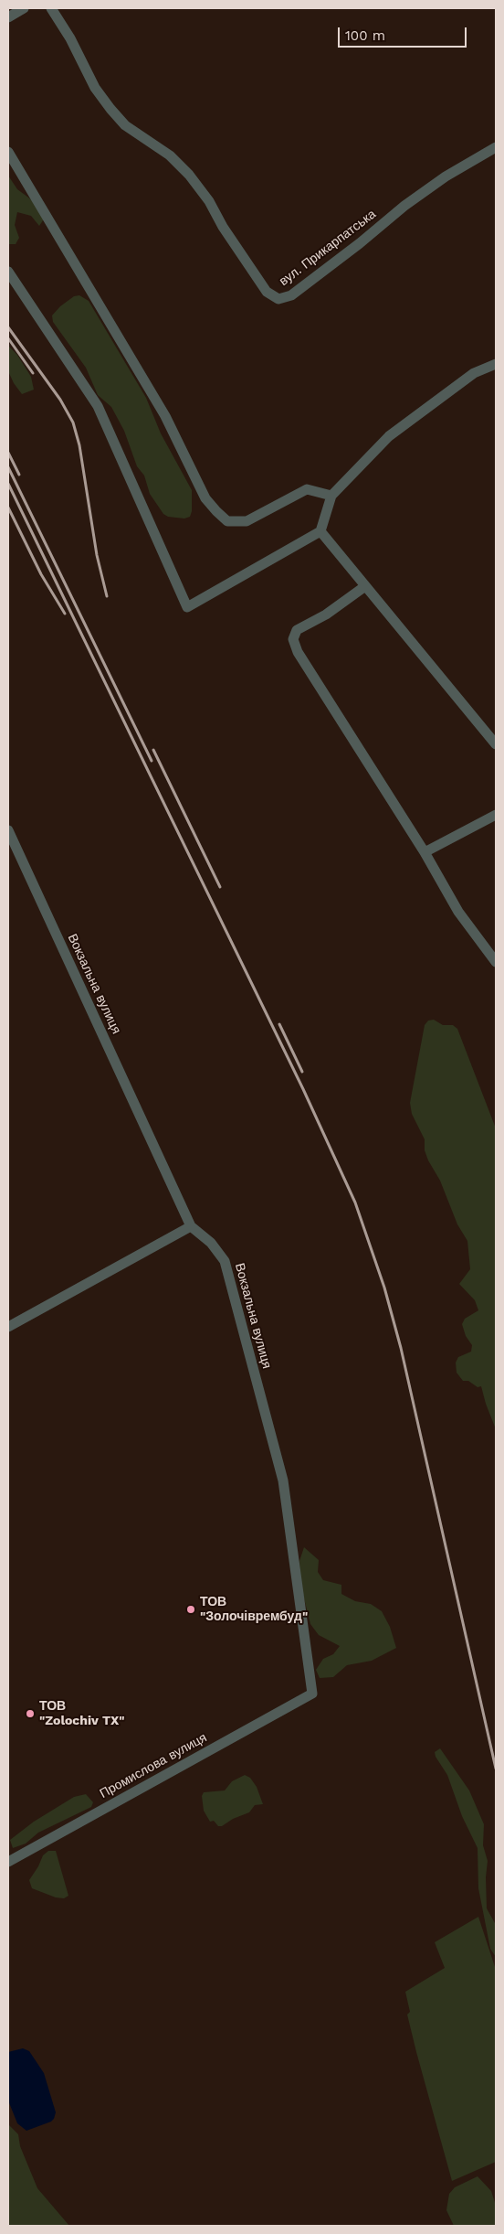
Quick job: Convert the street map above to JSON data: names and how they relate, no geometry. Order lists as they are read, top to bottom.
{
  "streets": {
    "street": ["вул. Прикарпатська", "Вокзальна вулиця", "Промислова вулиця"]
  },
  "crossings": [
    ["Вокзальна вулиця", "Промислова вулиця"]
  ],
  "places": ["ТОВ \"Золочіврембуд\"", "ТОВ \"Zolochiv TX\""],
  "scale_bar": "100 m"
}
